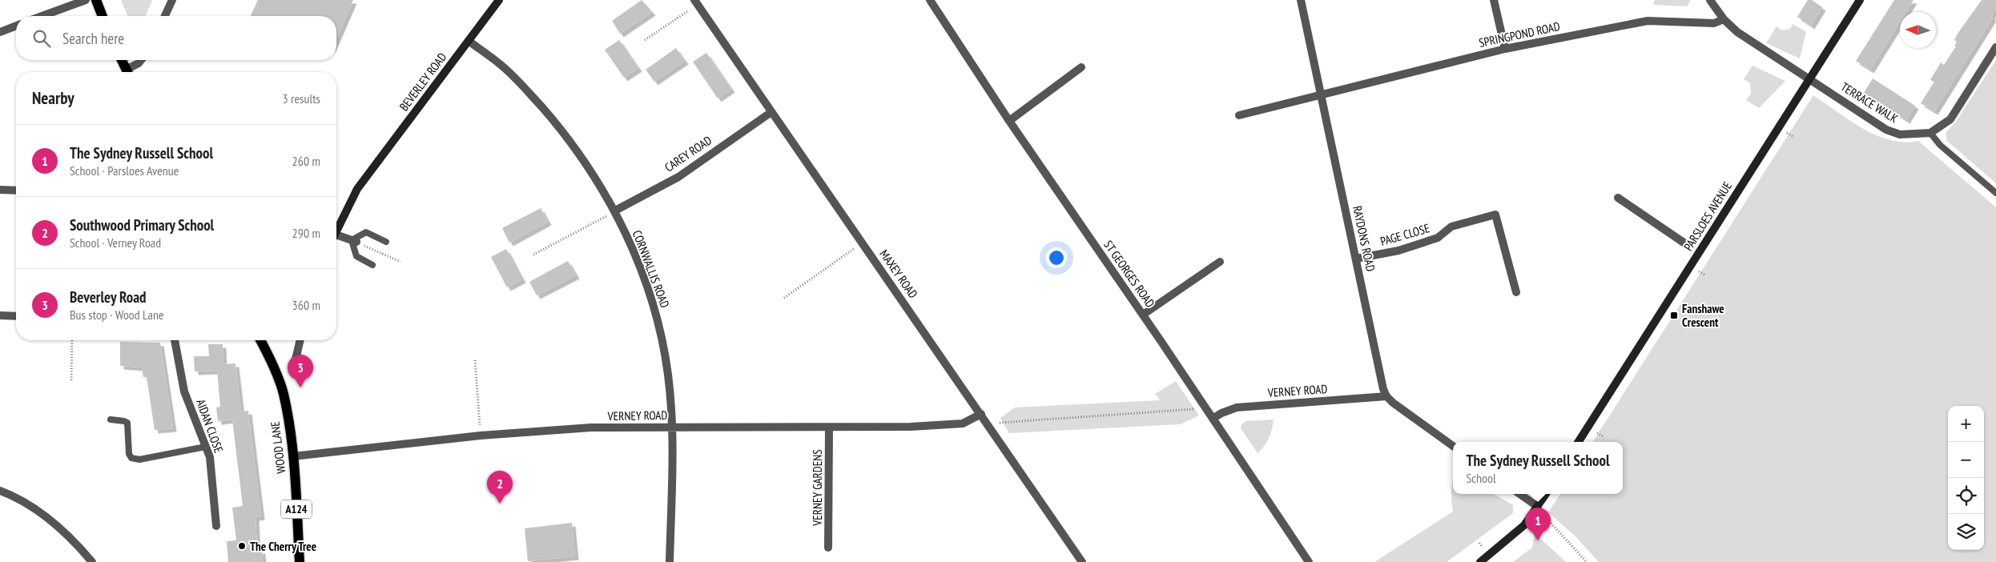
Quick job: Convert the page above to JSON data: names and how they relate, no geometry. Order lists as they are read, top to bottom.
{
  "streets": {
    "main road": ["WOOD LANE", "A124"],
    "street": [
      "SPRINGPOND ROAD",
      "BEVERLEY ROAD",
      "TERRACE WALK",
      "CAREY ROAD",
      "PARSLOES AVENUE",
      "PAGE CLOSE",
      "RAYDONS ROAD",
      "CORNWALLIS ROAD",
      "MAXEY ROAD",
      "ST GEORGES ROAD",
      "VERNEY ROAD",
      "AIDAN CLOSE",
      "VERNEY GARDENS"
    ]
  },
  "crossings": [
    ["SPRINGPOND ROAD", "RAYDONS ROAD"],
    ["BEVERLEY ROAD", "CORNWALLIS ROAD"],
    ["TERRACE WALK", "PARSLOES AVENUE"],
    ["CAREY ROAD", "CORNWALLIS ROAD"],
    ["CAREY ROAD", "MAXEY ROAD"],
    ["PAGE CLOSE", "RAYDONS ROAD"],
    ["RAYDONS ROAD", "VERNEY ROAD"],
    ["CORNWALLIS ROAD", "VERNEY ROAD"],
    ["MAXEY ROAD", "VERNEY ROAD"],
    ["ST GEORGES ROAD", "VERNEY ROAD"],
    ["VERNEY ROAD", "WOOD LANE"],
    ["VERNEY ROAD", "VERNEY GARDENS"]
  ],
  "places": {
    "transit": ["Fanshawe Crescent"],
    "other": ["The Cherry Tree"]
  },
  "north": "left",
  "page": {
    "search": "Search here",
    "heading": ["Nearby", "3 results"],
    "list": [
      {
        "mark": "1",
        "name": "The Sydney Russell School",
        "note": "School · Parsloes Avenue",
        "value": "260 m"
      },
      {
        "mark": "2",
        "name": "Southwood Primary School",
        "note": "School · Verney Road",
        "value": "290 m"
      },
      {
        "mark": "3",
        "name": "Beverley Road",
        "note": "Bus stop · Wood Lane",
        "value": "360 m"
      }
    ],
    "pins": ["3", "2", "1"],
    "map_buttons": ["+", "−"],
    "popup": ["The Sydney Russell School", "School"]
  }
}
